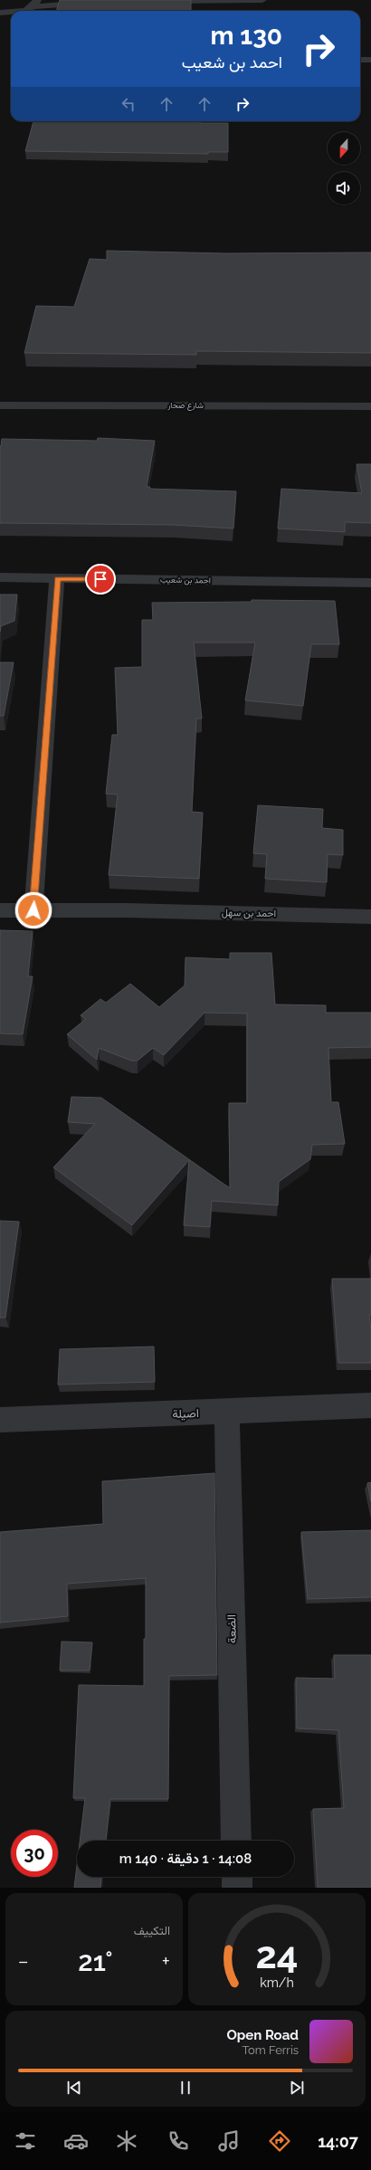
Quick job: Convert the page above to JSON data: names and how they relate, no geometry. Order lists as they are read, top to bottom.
{
  "streets": {
    "street": [
      "شارع صحار",
      "احمد بن شعيب",
      "احمد بن سهل",
      "اصيلة",
      "الضعة"
    ]
  },
  "crossings": [
    ["اصيلة", "الضعة"]
  ],
  "north": "bottom",
  "page": {
    "turn": ["130 m", "احمد بن شعيب"],
    "limit": "30",
    "trip": "14:08 · 1 دقيقة · 140 m",
    "tile": "التكييف",
    "heat": ["−", "21°", "+"],
    "song": ["Open Road", "Tom Ferris"],
    "tabs": "14:07",
    "gauge": ["24", "km/h"]
  }
}
